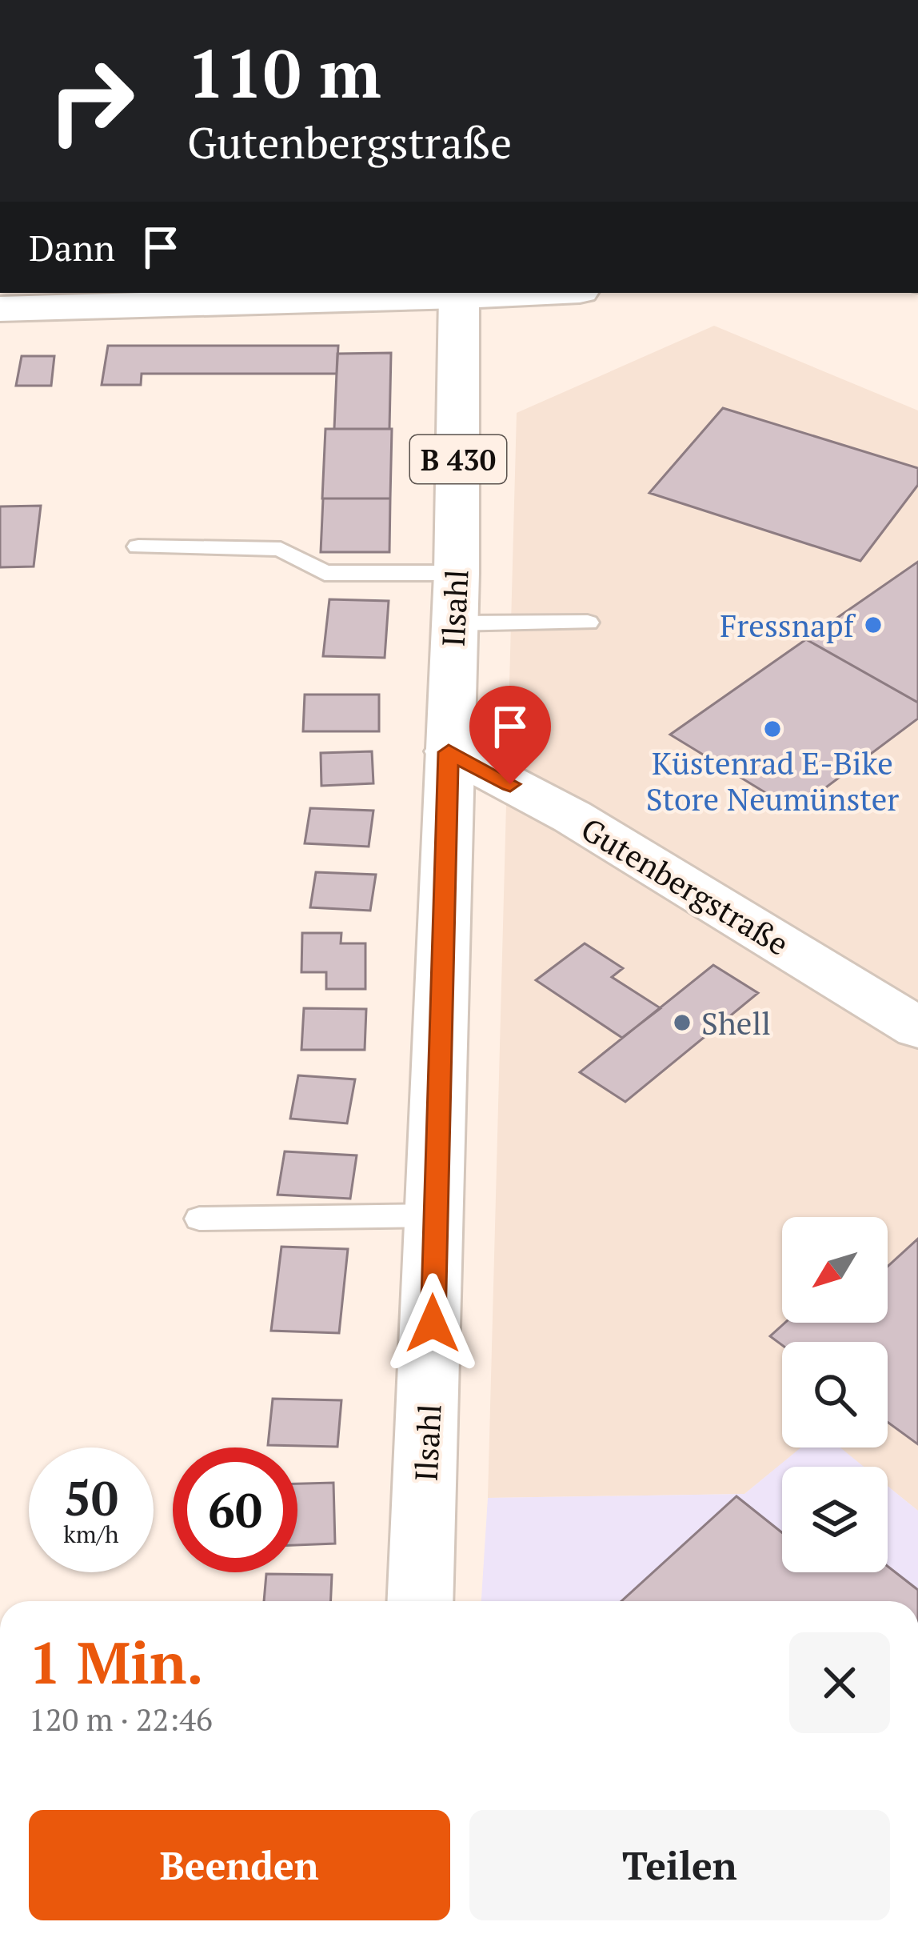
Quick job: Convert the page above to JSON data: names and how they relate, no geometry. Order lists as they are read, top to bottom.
{
  "streets": {
    "main road": ["B 430", "Ilsahl", "Gutenbergstraße"]
  },
  "crossings": [
    ["Ilsahl", "Gutenbergstraße"]
  ],
  "places": ["Fressnapf", "Küstenrad E-Bike Store Neumünster", "Shell"],
  "north": "bottom left",
  "page": {
    "turn": ["110 m", "Gutenbergstraße"],
    "then": "Dann",
    "speed": "50 km/h",
    "limit": "60",
    "heading": ["1 Min.", "120 m · 22:46"],
    "buttons": ["Beenden", "Teilen"]
  }
}
